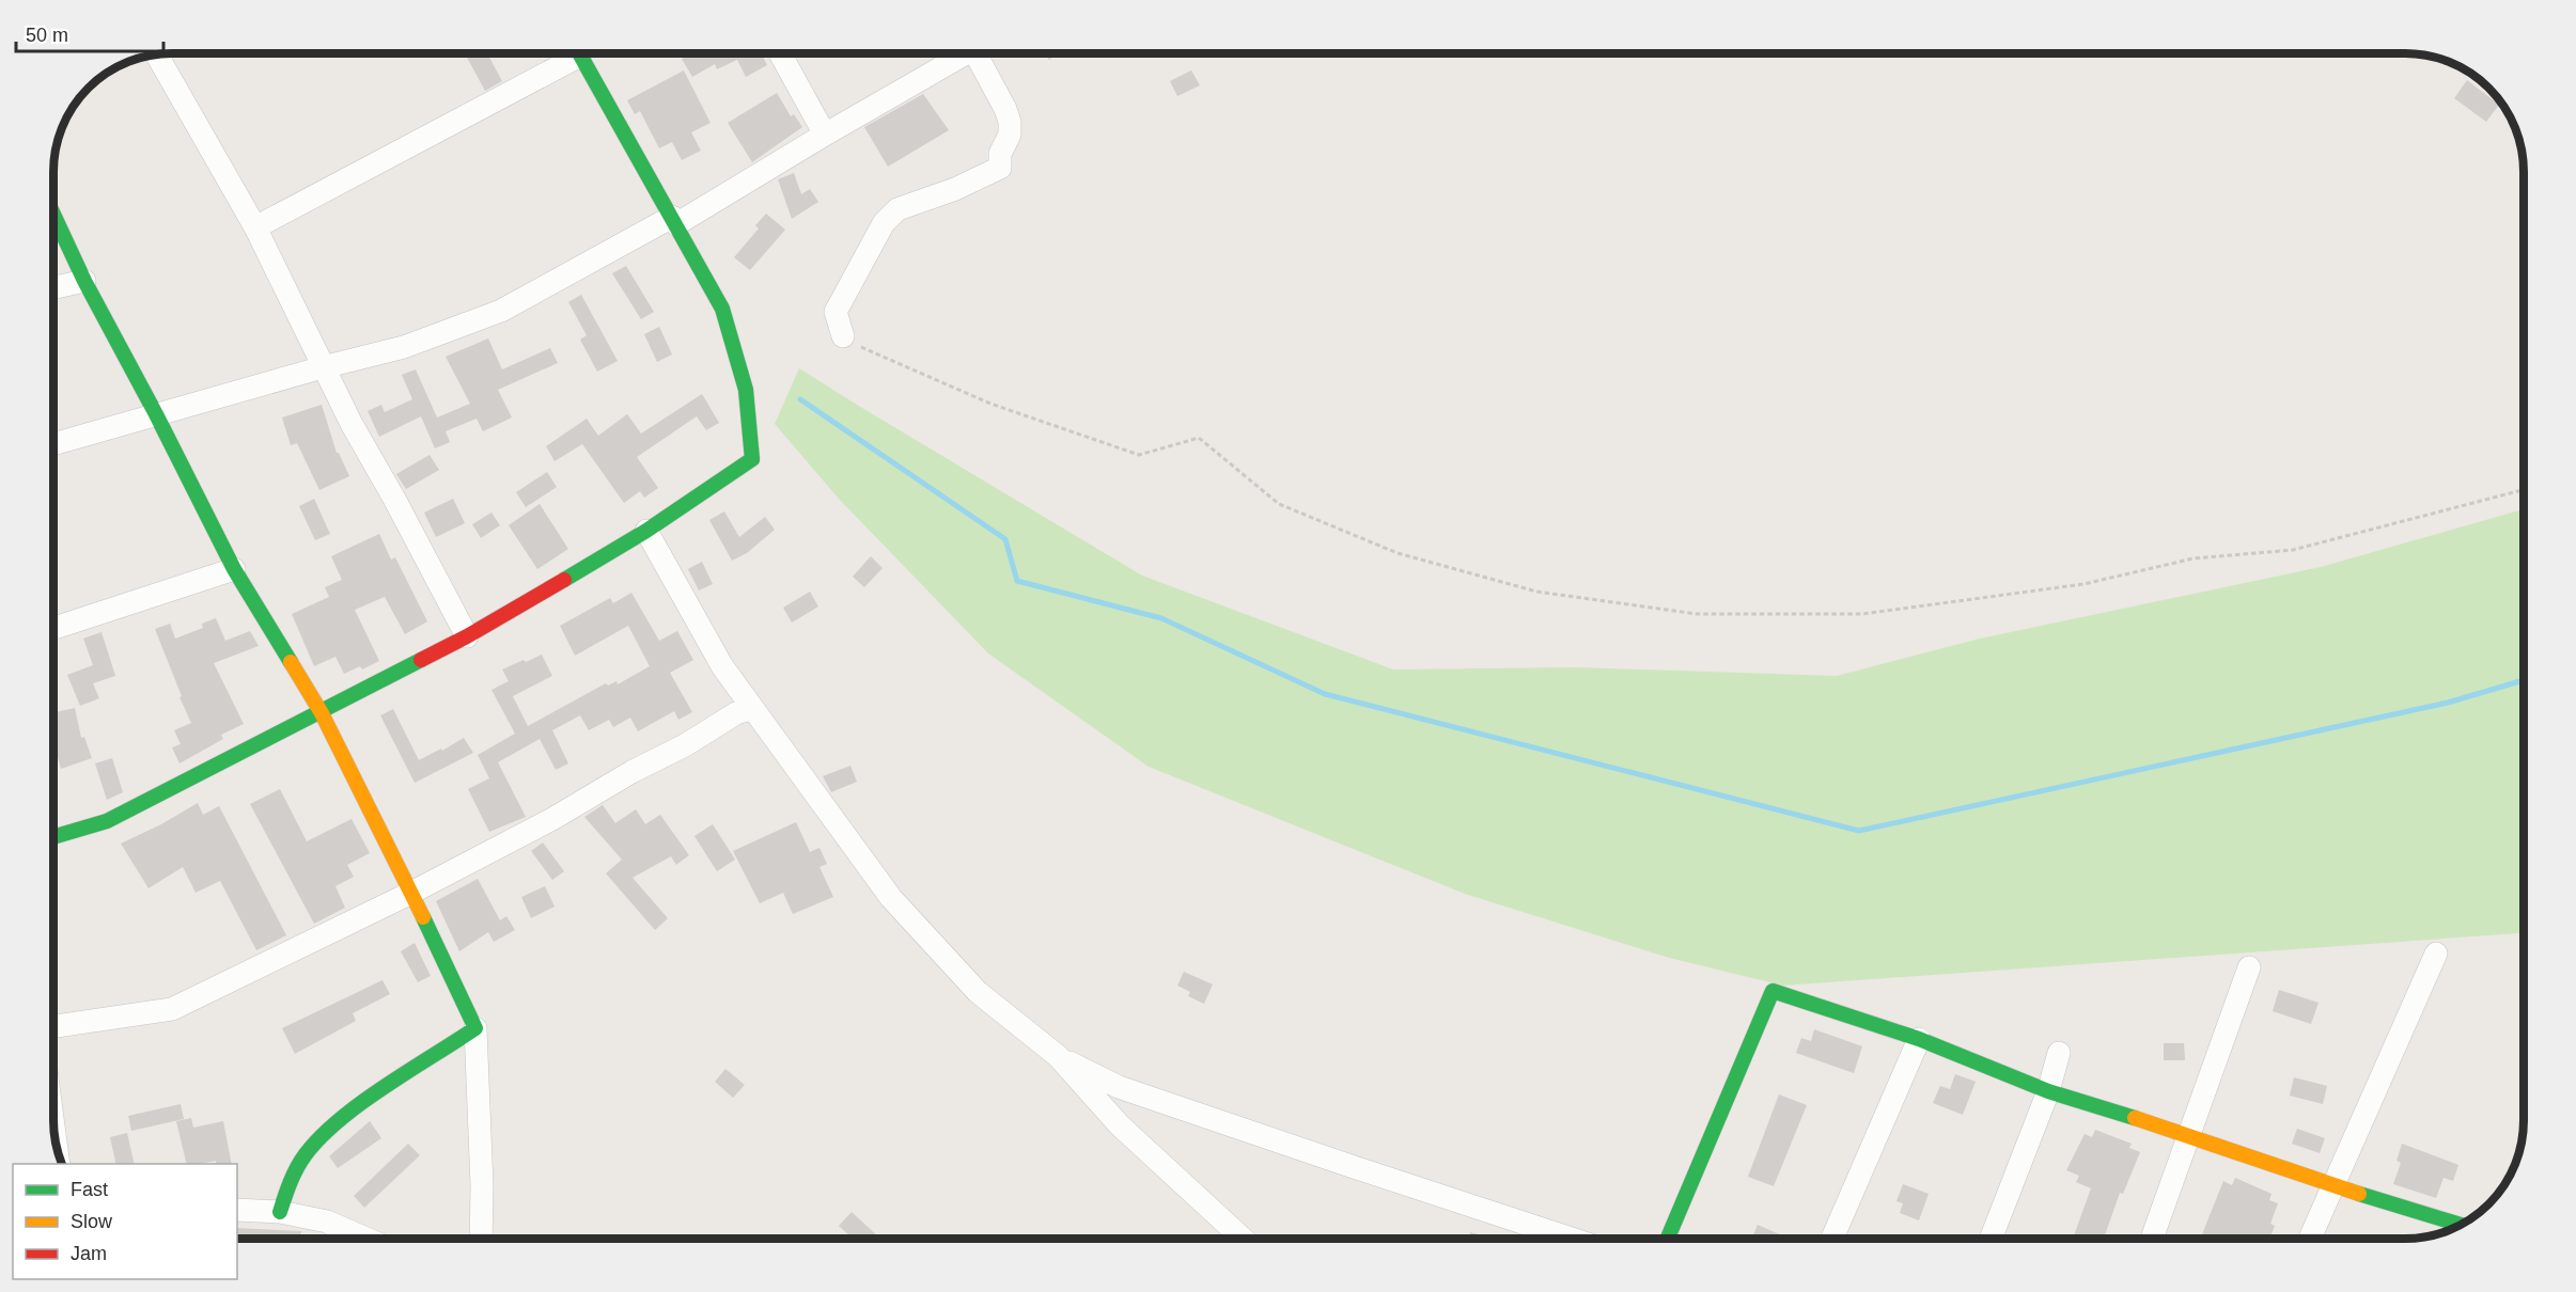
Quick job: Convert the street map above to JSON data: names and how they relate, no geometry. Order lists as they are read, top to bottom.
{
  "legend": ["Fast", "Slow", "Jam"],
  "scale_bar": "50 m"
}
